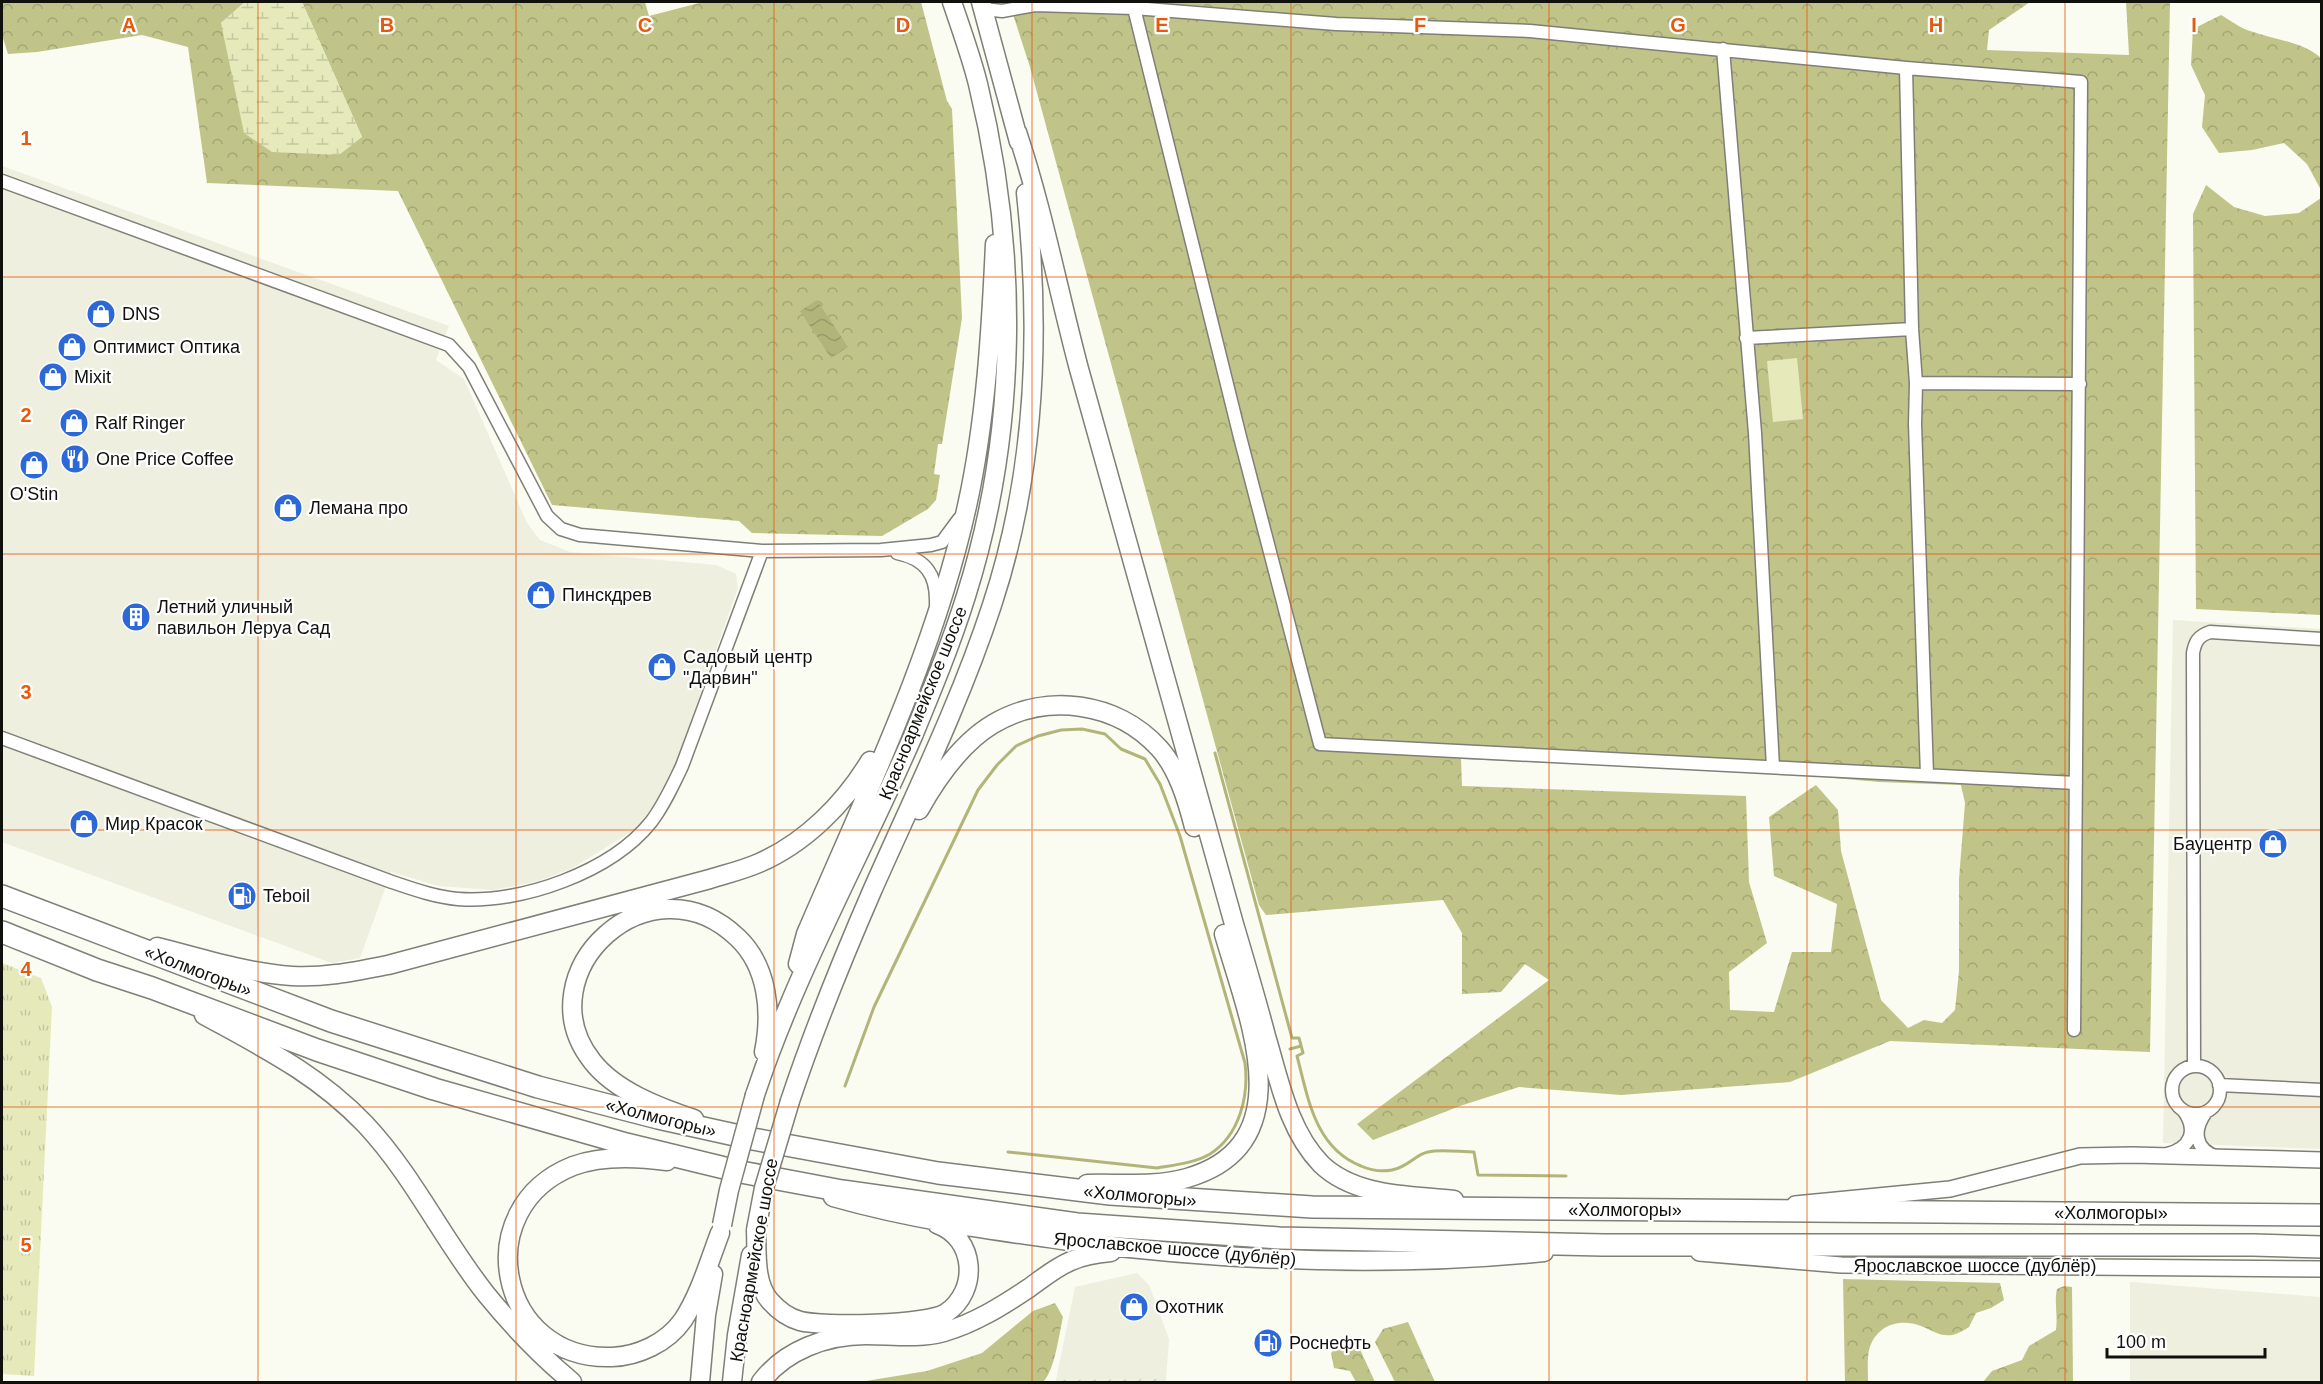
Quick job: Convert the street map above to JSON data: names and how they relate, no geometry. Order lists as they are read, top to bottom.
{
  "streets": {
    "highway": ["«Холмогоры»"],
    "main road": ["Красноармейское шоссе", "Ярославское шоссе (дублёр)"]
  },
  "crossings": [
    ["Красноармейское шоссе", "Ярославское шоссе (дублёр)"],
    ["«Холмогоры»", "Ярославское шоссе (дублёр)"]
  ],
  "places": {
    "shop": [
      "DNS",
      "Оптимист Оптика",
      "Mixit",
      "Ralf Ringer",
      "O'Stin",
      "Лемана про",
      "Пинскдрев",
      "Садовый центр \"Дарвин\"",
      "Мир Красок",
      "Бауцентр",
      "Охотник"
    ],
    "restaurant": ["One Price Coffee"],
    "building": ["Летний уличный павильон Леруа Сад"],
    "fuel station": ["Teboil", "Роснефть"]
  },
  "scale_bar": "100 m",
  "grid": {
    "columns": [
      "A",
      "B",
      "C",
      "D",
      "E",
      "F",
      "G",
      "H",
      "I"
    ],
    "rows": [
      "1",
      "2",
      "3",
      "4",
      "5"
    ]
  }
}
